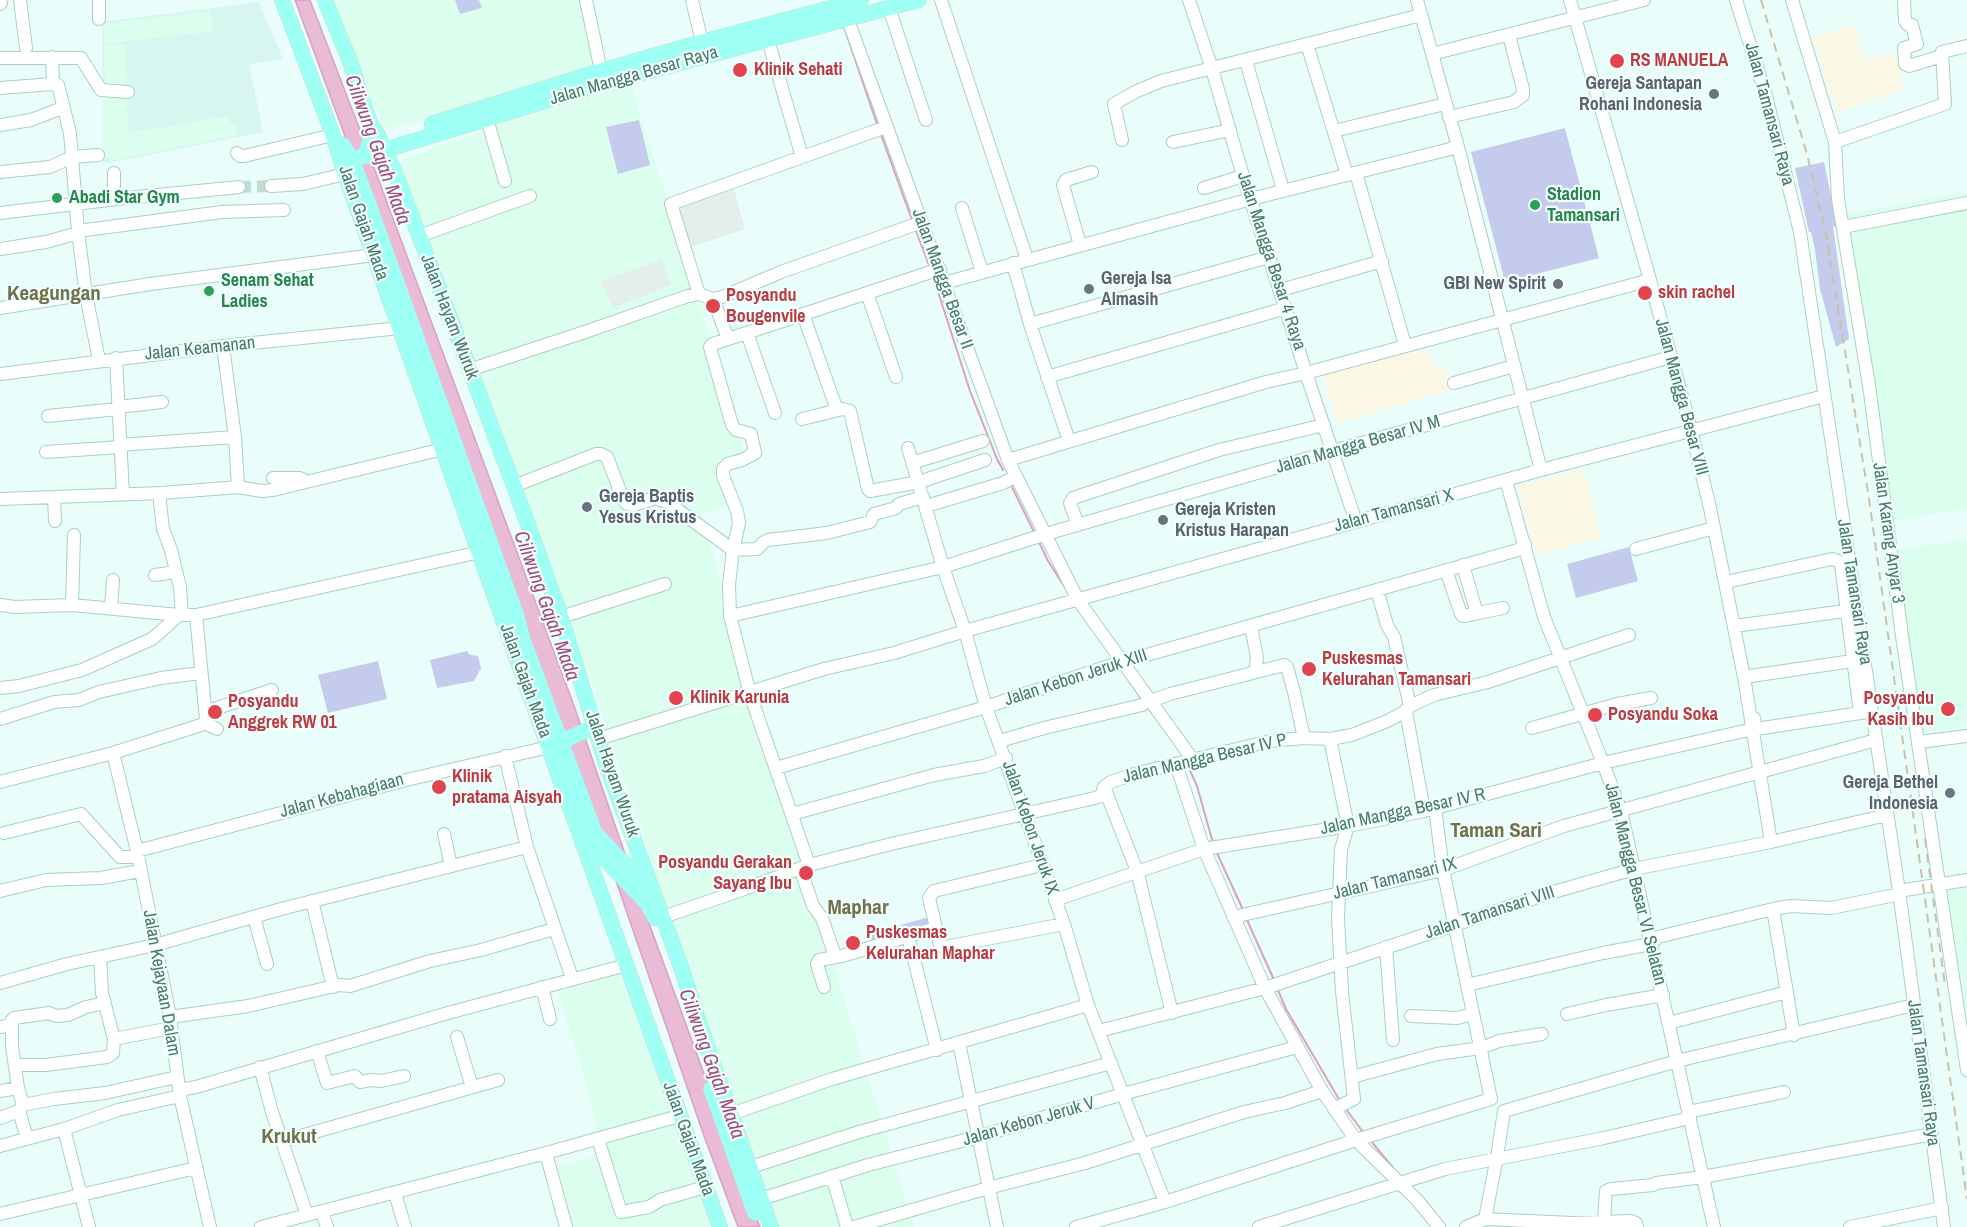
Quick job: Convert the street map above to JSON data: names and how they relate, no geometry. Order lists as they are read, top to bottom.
{
  "streets": {
    "main road": ["Jalan Mangga Besar Raya", "Jalan Gajah Mada", "Jalan Hayam Wuruk"],
    "street": [
      "Jalan Tamansari Raya",
      "Jalan Mangga Besar 4 Raya",
      "Jalan Mangga Besar II",
      "Jalan Keamanan",
      "Jalan Mangga Besar VIII",
      "Jalan Mangga Besar IV M",
      "Jalan Tamansari X",
      "Jalan Karang Anyar 3",
      "Jalan Kebon Jeruk XIII",
      "Jalan Mangga Besar IV P",
      "Jalan Kebahagiaan",
      "Jalan Mangga Besar IV R",
      "Jalan Kebon Jeruk IX",
      "Jalan Tamansari IX",
      "Jalan Mangga Besar VI Selatan",
      "Jalan Tamansari VIII",
      "Jalan Kejayaan Dalam",
      "Jalan Kebon Jeruk V"
    ]
  },
  "crossings": [
    ["Jalan Mangga Besar Raya", "Jalan Gajah Mada"],
    ["Jalan Mangga Besar Raya", "Jalan Mangga Besar II"],
    ["Jalan Mangga Besar Raya", "Jalan Hayam Wuruk"],
    ["Jalan Tamansari Raya", "Jalan Tamansari X"],
    ["Jalan Tamansari Raya", "Jalan Tamansari IX"],
    ["Jalan Tamansari Raya", "Jalan Tamansari VIII"],
    ["Jalan Gajah Mada", "Jalan Hayam Wuruk"],
    ["Jalan Gajah Mada", "Jalan Keamanan"],
    ["Jalan Gajah Mada", "Jalan Kebahagiaan"],
    ["Jalan Mangga Besar 4 Raya", "Jalan Mangga Besar IV M"],
    ["Jalan Mangga Besar 4 Raya", "Jalan Tamansari X"],
    ["Jalan Mangga Besar II", "Jalan Mangga Besar IV M"],
    ["Jalan Mangga Besar II", "Jalan Tamansari X"],
    ["Jalan Mangga Besar II", "Jalan Kebon Jeruk XIII"],
    ["Jalan Mangga Besar II", "Jalan Mangga Besar IV P"],
    ["Jalan Mangga Besar II", "Jalan Mangga Besar IV R"],
    ["Jalan Mangga Besar II", "Jalan Tamansari IX"],
    ["Jalan Mangga Besar II", "Jalan Tamansari VIII"],
    ["Jalan Mangga Besar II", "Jalan Kebon Jeruk V"],
    ["Jalan Hayam Wuruk", "Jalan Tamansari X"],
    ["Jalan Hayam Wuruk", "Jalan Mangga Besar IV P"],
    ["Jalan Hayam Wuruk", "Jalan Kebon Jeruk V"],
    ["Jalan Mangga Besar VIII", "Jalan Mangga Besar IV M"],
    ["Jalan Mangga Besar VIII", "Jalan Tamansari X"],
    ["Jalan Mangga Besar VIII", "Jalan Mangga Besar IV R"],
    ["Jalan Mangga Besar IV M", "Jalan Kebon Jeruk IX"],
    ["Jalan Tamansari X", "Jalan Kebon Jeruk IX"],
    ["Jalan Tamansari X", "Jalan Mangga Besar VI Selatan"],
    ["Jalan Kebon Jeruk XIII", "Jalan Kebon Jeruk IX"],
    ["Jalan Kebon Jeruk XIII", "Jalan Mangga Besar VI Selatan"],
    ["Jalan Mangga Besar IV P", "Jalan Kebon Jeruk IX"],
    ["Jalan Mangga Besar IV P", "Jalan Mangga Besar VI Selatan"],
    ["Jalan Kebahagiaan", "Jalan Kejayaan Dalam"],
    ["Jalan Mangga Besar IV R", "Jalan Kebon Jeruk IX"],
    ["Jalan Mangga Besar IV R", "Jalan Mangga Besar VI Selatan"],
    ["Jalan Kebon Jeruk IX", "Jalan Tamansari VIII"],
    ["Jalan Kebon Jeruk IX", "Jalan Kebon Jeruk V"],
    ["Jalan Tamansari IX", "Jalan Mangga Besar VI Selatan"],
    ["Jalan Mangga Besar VI Selatan", "Jalan Tamansari VIII"]
  ],
  "districts": [
    "Keagungan",
    "Taman Sari",
    "Maphar",
    "Krukut"
  ],
  "water": ["Ciliwung Gajah Mada"],
  "places": [
    "RS MANUELA",
    "Klinik Sehati",
    "Gereja Santapan Rohani Indonesia",
    "Abadi Star Gym",
    "Stadion Tamansari",
    "GBI New Spirit",
    "Gereja Isa Almasih",
    "Senam Sehat Ladies",
    "skin rachel",
    "Posyandu Bougenvile",
    "Gereja Baptis Yesus Kristus",
    "Gereja Kristen Kristus Harapan",
    "Puskesmas Kelurahan Tamansari",
    "Klinik Karunia",
    "Posyandu Kasih Ibu",
    "Posyandu Anggrek RW 01",
    "Posyandu Soka",
    "Klinik pratama Aisyah",
    "Gereja Bethel Indonesia",
    "Posyandu Gerakan Sayang Ibu",
    "Puskesmas Kelurahan Maphar"
  ]
}
